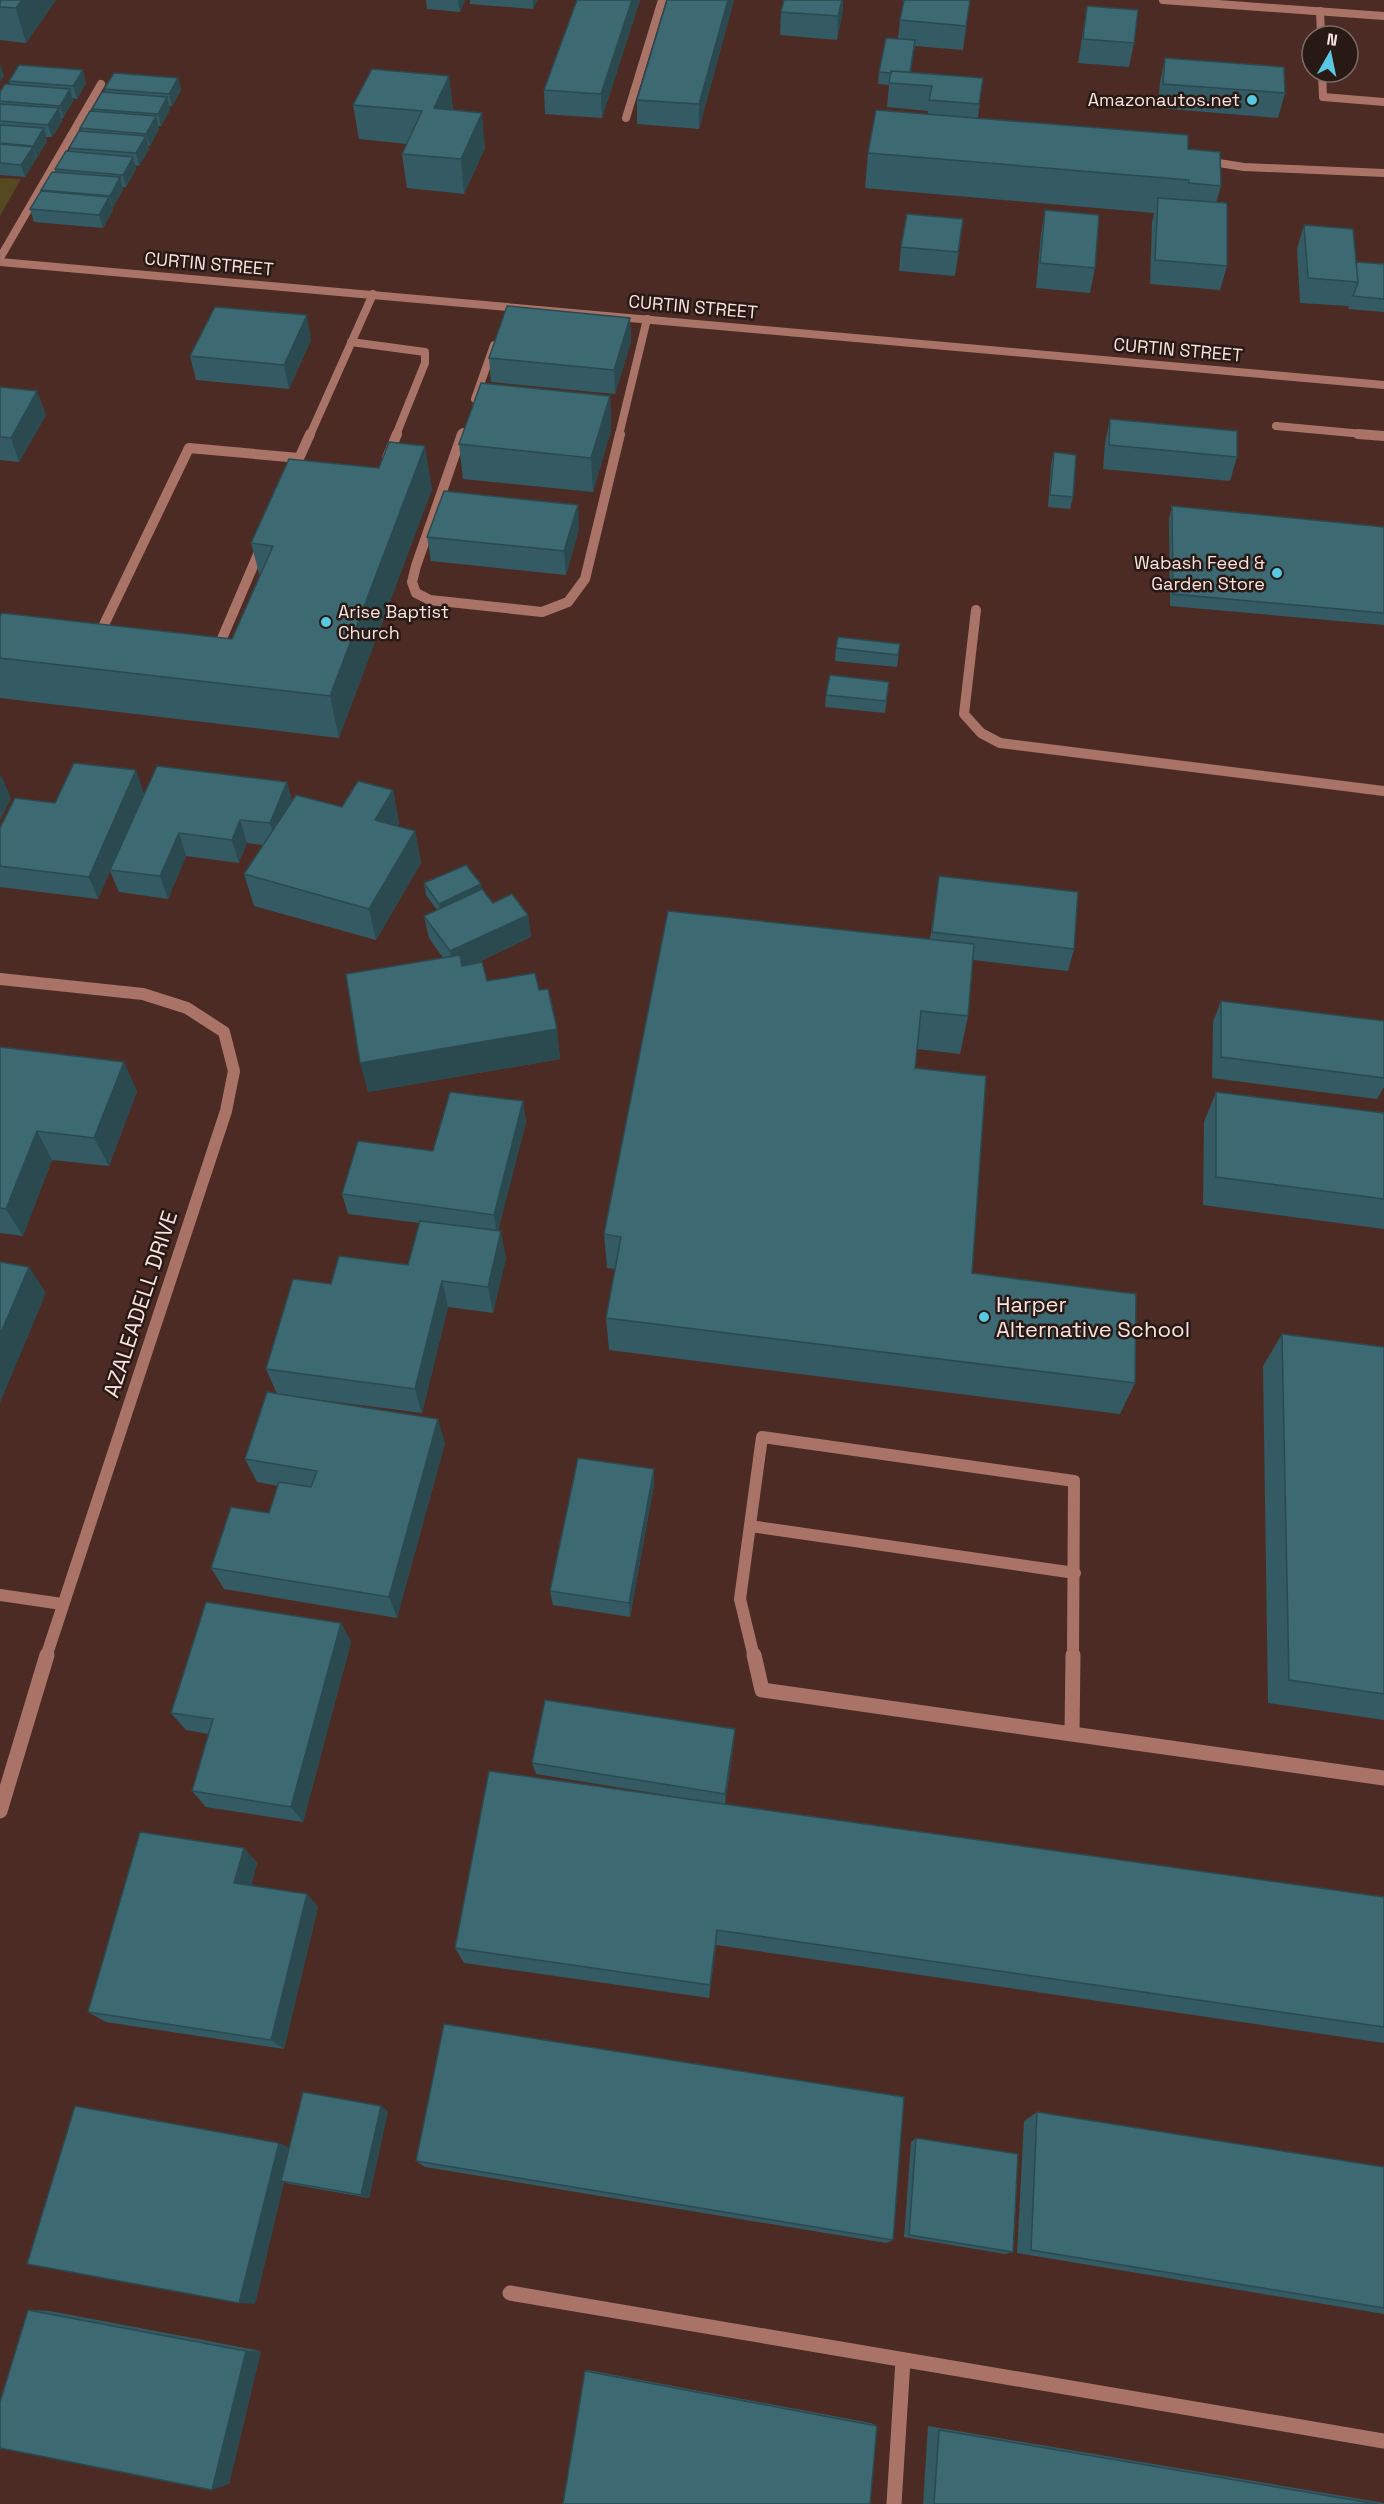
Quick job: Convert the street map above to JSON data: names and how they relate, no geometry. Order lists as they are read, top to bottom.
{
  "streets": {
    "street": ["CURTIN STREET", "AZALEADELL DRIVE"]
  },
  "places": [
    "Amazonautos.net",
    "Wabash Feed & Garden Store",
    "Arise Baptist Church",
    "Harper Alternative School"
  ],
  "north": "top"
}
